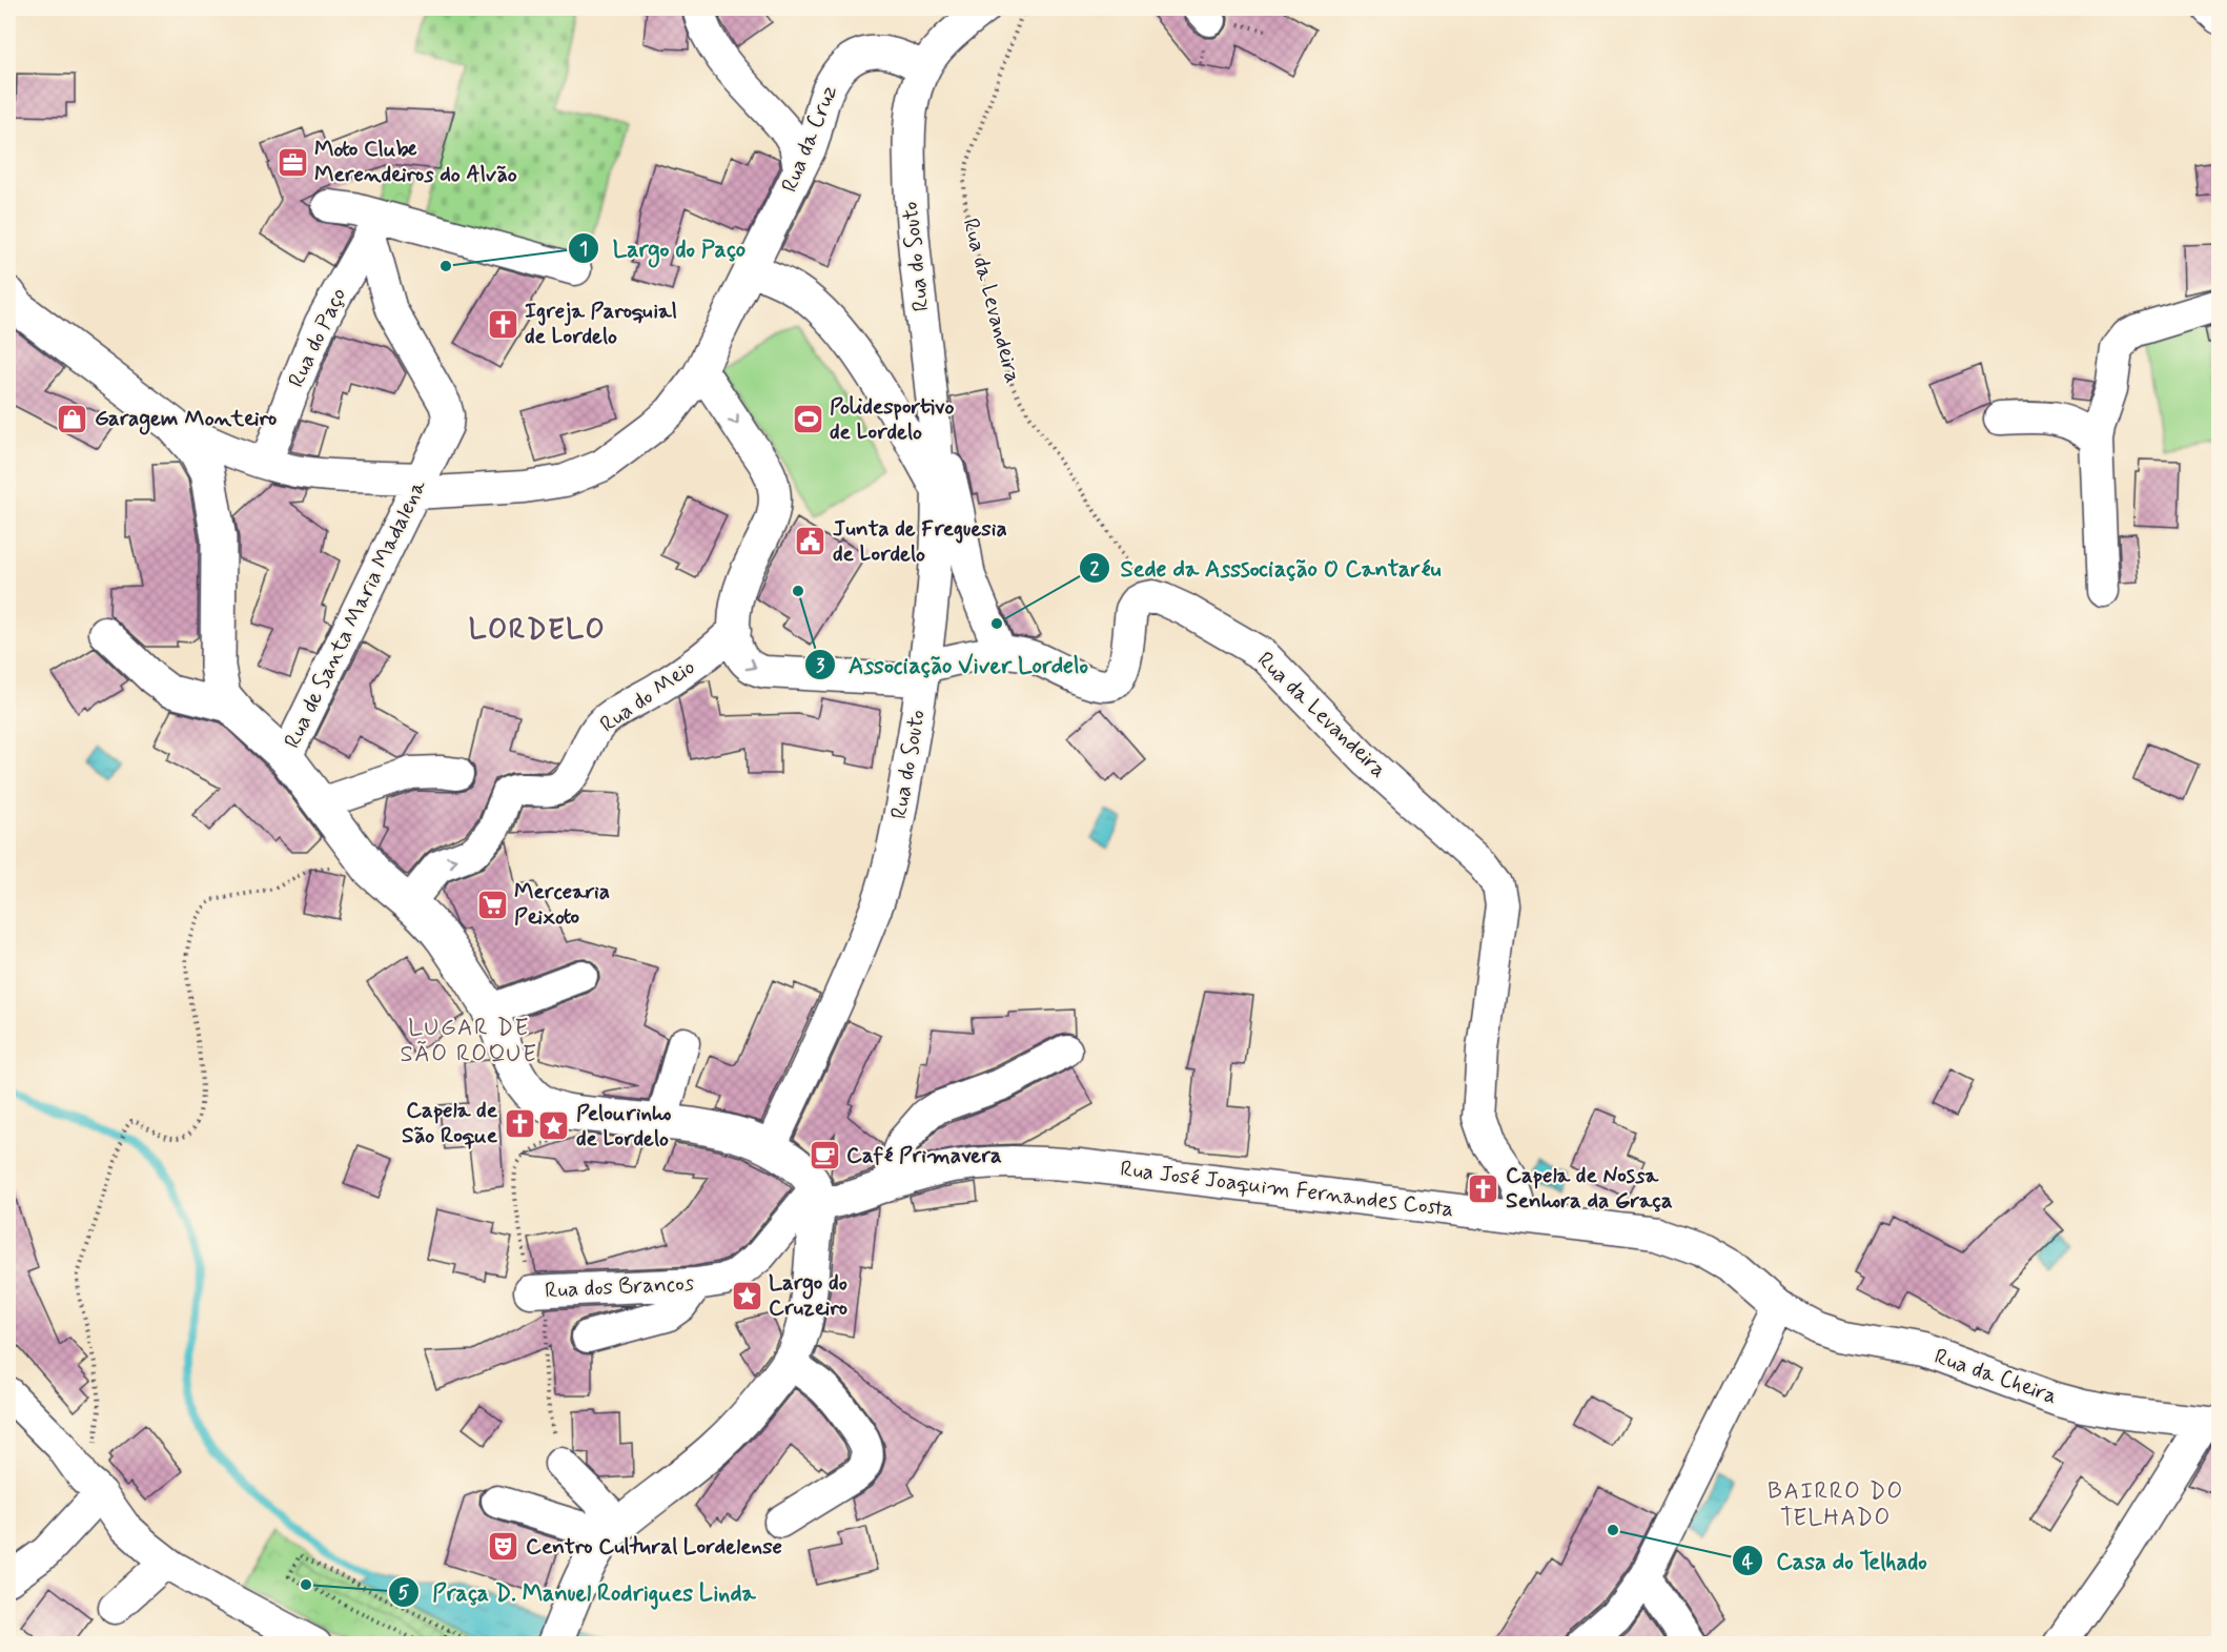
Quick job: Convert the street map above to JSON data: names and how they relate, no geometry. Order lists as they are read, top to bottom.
{
  "streets": {
    "main road": ["Rua de Santa Maria Madalena"],
    "street": [
      "Rua da Cruz",
      "Rua do Souto",
      "Rua da Levandeira",
      "Rua do Paço",
      "Rua do Meio",
      "Rua José Joaquim Fernandes Costa",
      "Rua dos Brancos",
      "Rua da Cheira"
    ]
  },
  "crossings": [
    ["Rua da Cruz", "Rua do Souto"],
    ["Rua da Cruz", "Rua do Paço"],
    ["Rua da Cruz", "Rua de Santa Maria Madalena"],
    ["Rua do Souto", "Rua de Santa Maria Madalena"],
    ["Rua da Levandeira", "Rua José Joaquim Fernandes Costa"],
    ["Rua do Paço", "Rua de Santa Maria Madalena"],
    ["Rua de Santa Maria Madalena", "Rua do Meio"],
    ["Rua de Santa Maria Madalena", "Rua José Joaquim Fernandes Costa"],
    ["Rua José Joaquim Fernandes Costa", "Rua da Cheira"]
  ],
  "one_way": ["Rua do Meio"],
  "districts": ["LORDELO", "LUGAR DE SÃO ROQUE", "BAIRRO DO TELHADO"],
  "places": {
    "office": ["Moto Clube Merendeiros do Alvão"],
    "other": [
      "Largo do Paço",
      "Associação Viver Lordelo",
      "Sede da Asssociação O Cantaréu",
      "Casa do Telhado",
      "Praça D. Manuel Rodrigues Linda"
    ],
    "church": ["Igreja Paroquial de Lordelo", "Capela de São Roque", "Capela de Nossa Senhora da Graça"],
    "shop": ["Garagem Monteiro"],
    "sports": ["Polidesportivo de Lordelo"],
    "public building": ["Junta de Freguesia de Lordelo"],
    "supermarket": ["Mercearia Peixoto"],
    "place": ["Pelourinho de Lordelo", "Largo do Cruzeiro"],
    "cafe": ["Café Primavera"],
    "theatre": ["Centro Cultural Lordelense"]
  }
}
